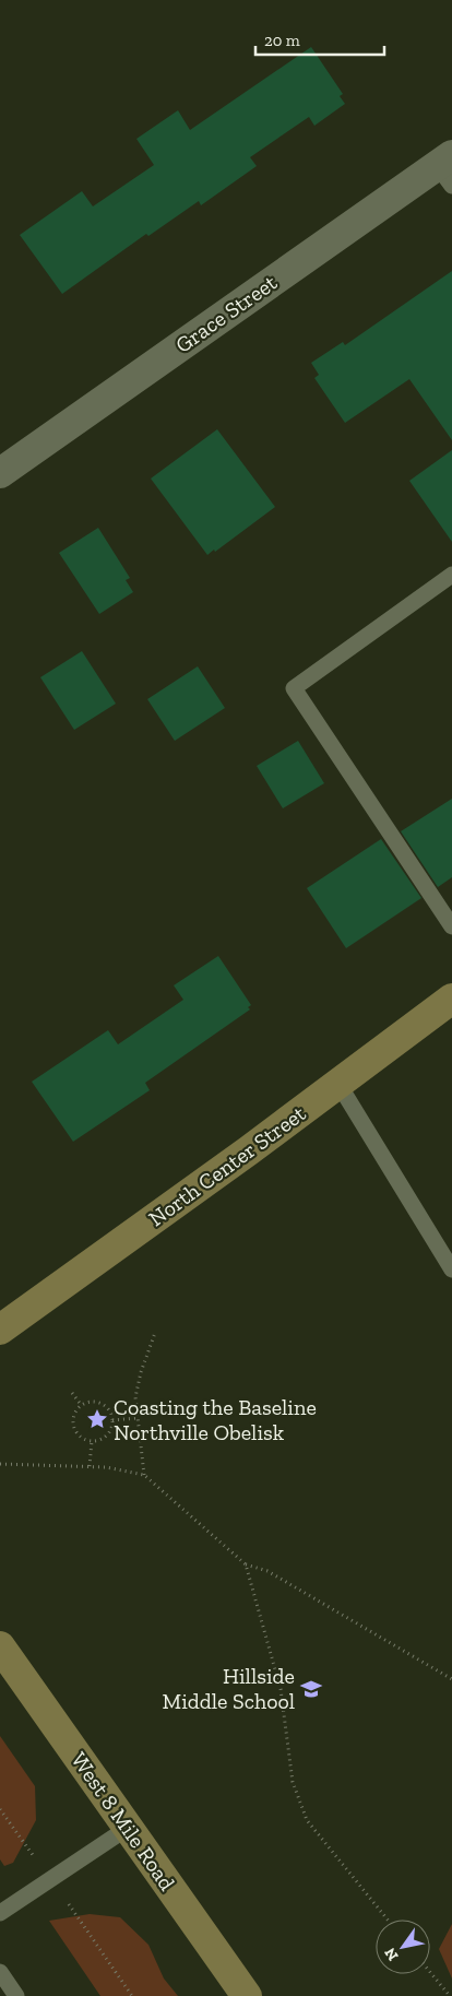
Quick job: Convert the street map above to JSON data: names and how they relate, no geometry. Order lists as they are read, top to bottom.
{
  "streets": {
    "main road": ["North Center Street", "West 8 Mile Road"],
    "street": ["Grace Street"]
  },
  "places": {
    "place": ["Coasting the Baseline Northville Obelisk"],
    "school or university": ["Hillside Middle School"]
  },
  "scale_bar": "20 m",
  "north": "bottom left"
}
